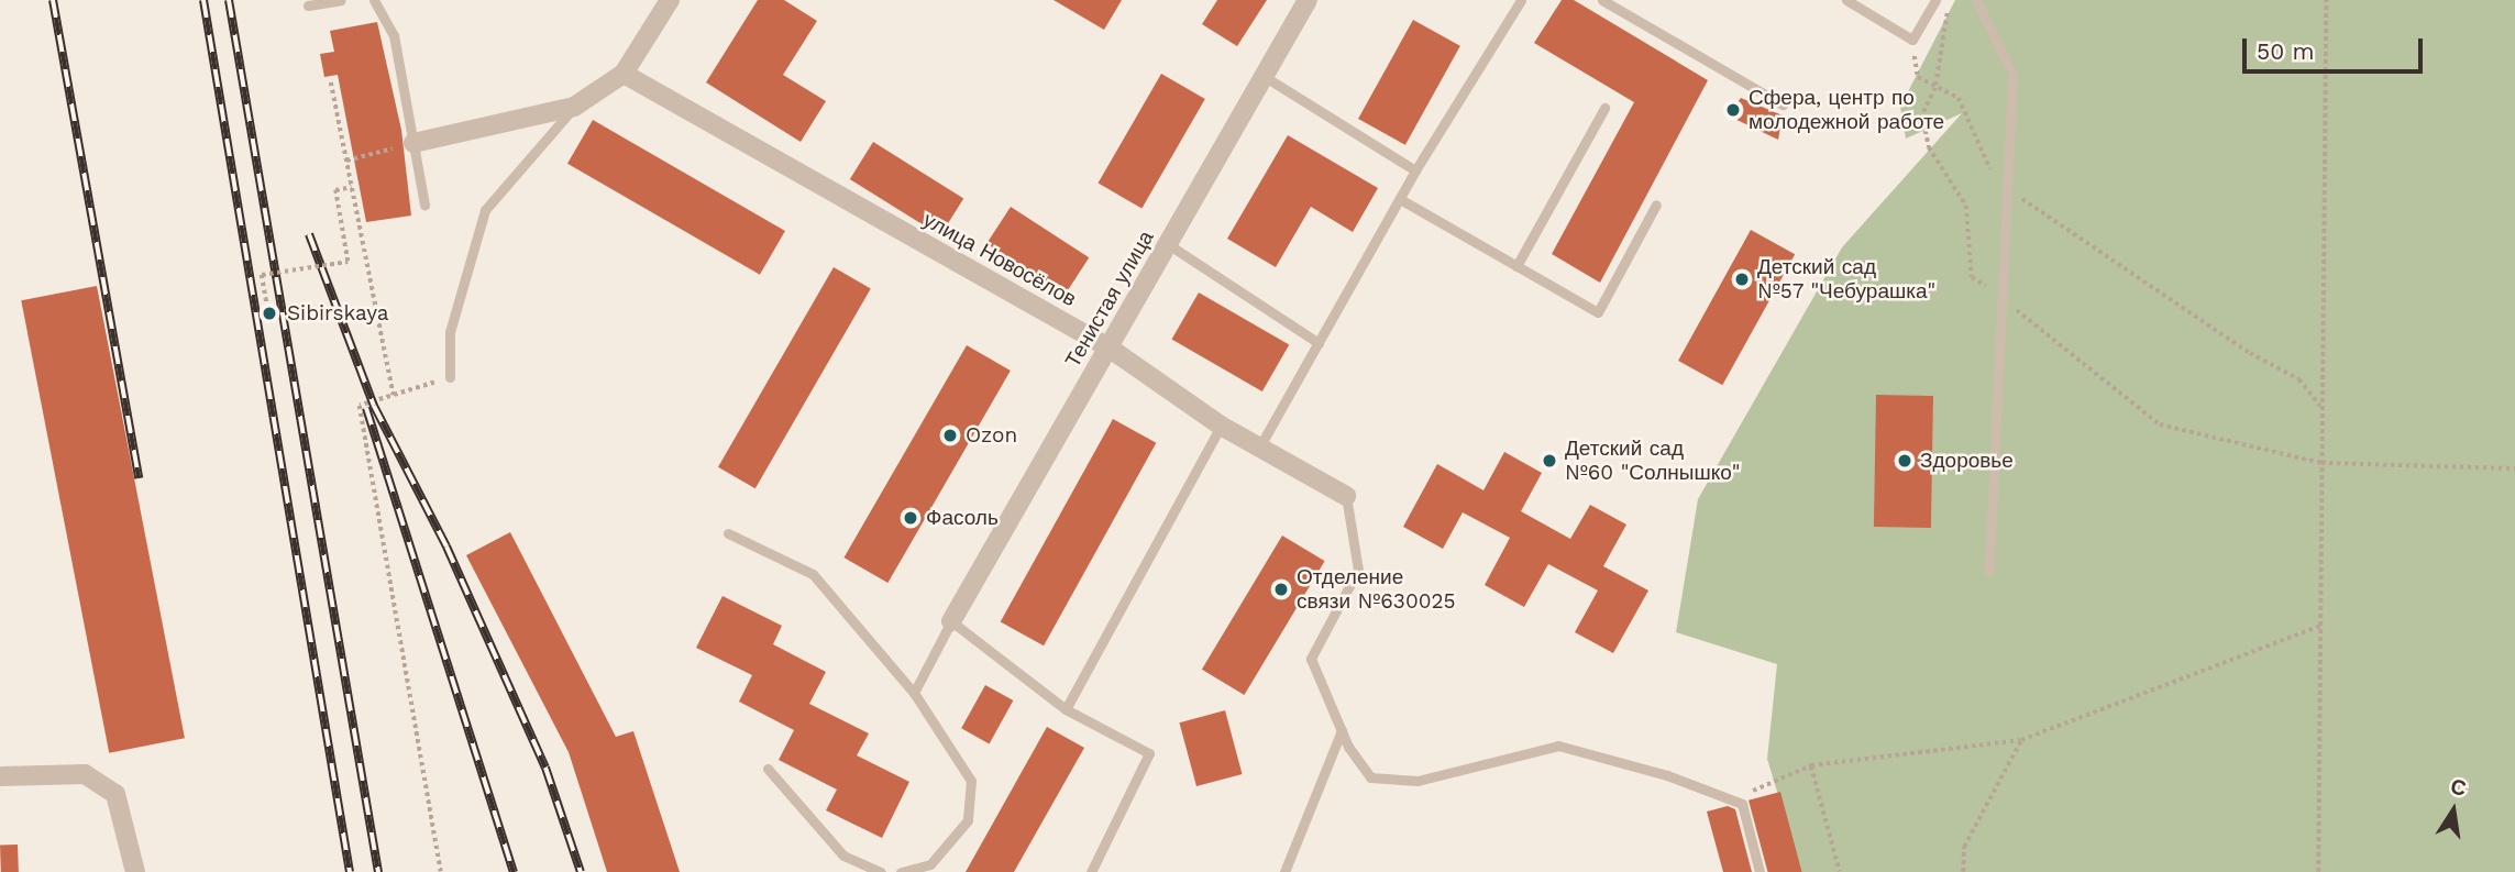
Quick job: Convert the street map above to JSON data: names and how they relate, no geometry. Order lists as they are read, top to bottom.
{
  "streets": {
    "street": ["улица Новосёлов", "Тенистая улица"]
  },
  "crossings": [
    ["улица Новосёлов", "Тенистая улица"]
  ],
  "places": [
    "Сфера, центр по молодежной работе",
    "Детский сад №57 \"Чебурашка\"",
    "Sibirskaya",
    "Ozon",
    "Детский сад №60 \"Солнышко\"",
    "Здоровье",
    "Фасоль",
    "Отделение связи №630025"
  ],
  "scale_bar": "50 m",
  "north": "top"
}
